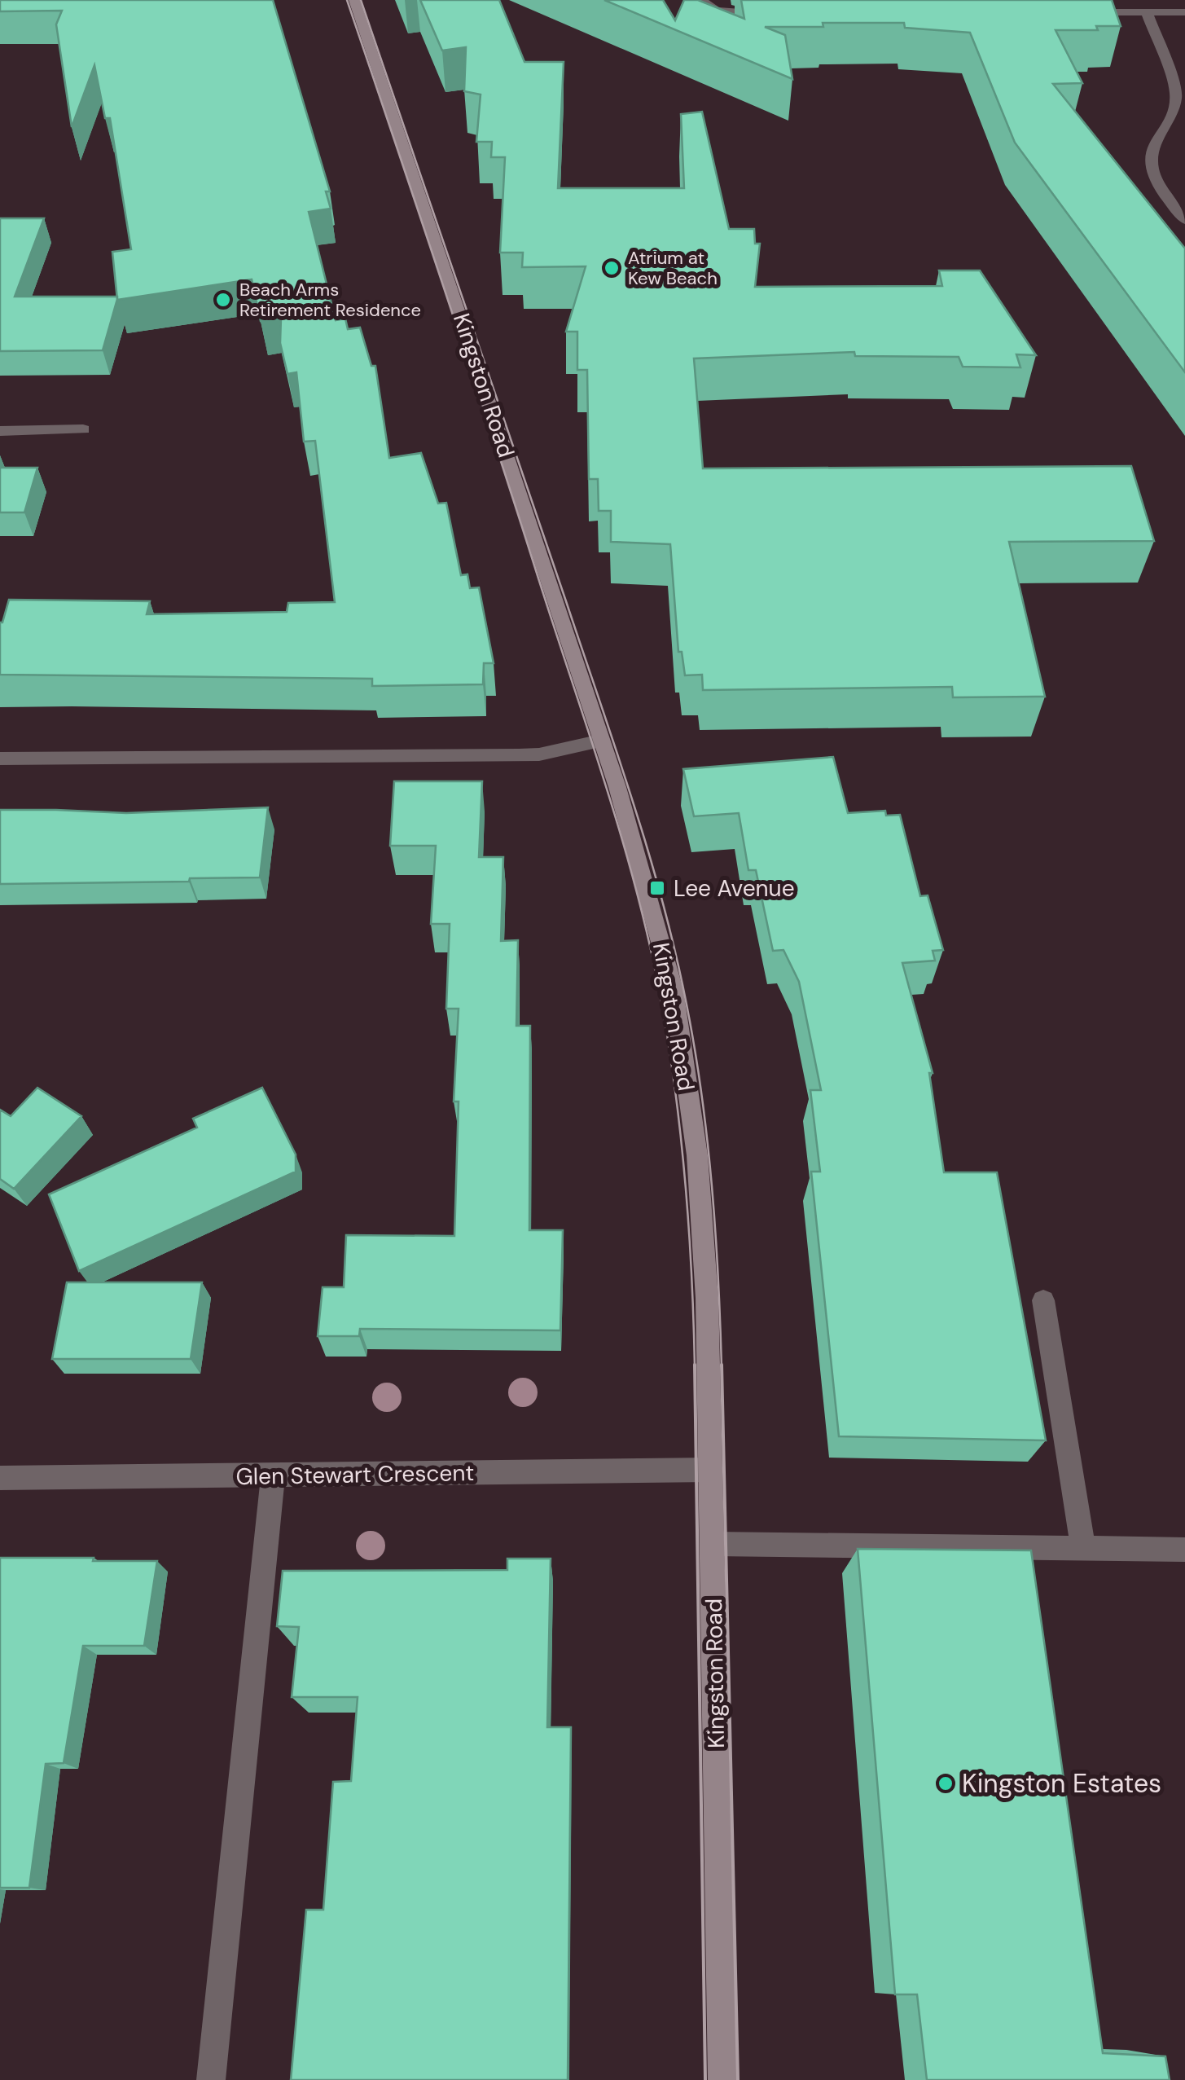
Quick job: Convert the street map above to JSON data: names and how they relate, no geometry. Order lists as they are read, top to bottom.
{
  "streets": {
    "main road": ["Kingston Road"],
    "street": ["Glen Stewart Crescent"]
  },
  "crossings": [
    ["Kingston Road", "Glen Stewart Crescent"]
  ],
  "places": {
    "other": ["Atrium at Kew Beach", "Beach Arms Retirement Residence", "Kingston Estates"],
    "transit": ["Lee Avenue"]
  }
}
